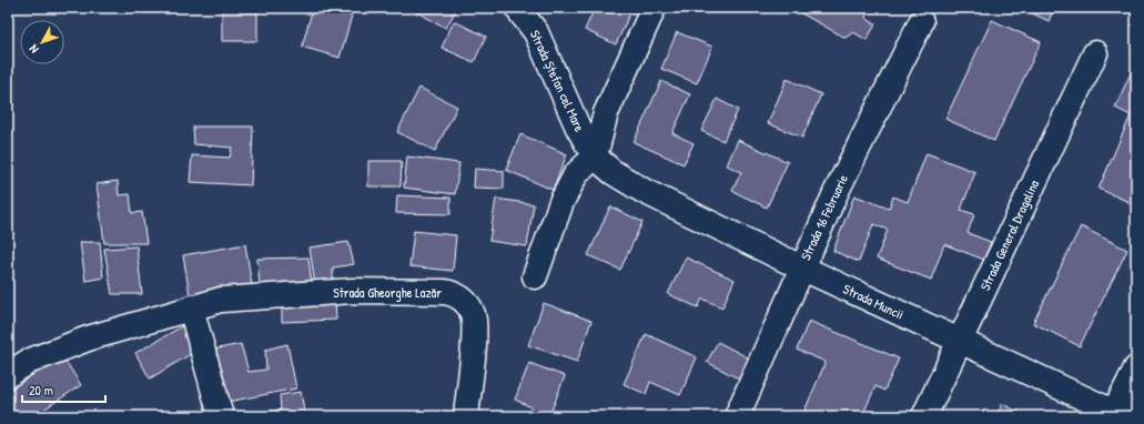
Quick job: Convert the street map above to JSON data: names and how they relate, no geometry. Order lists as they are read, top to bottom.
{
  "streets": {
    "street": [
      "Strada Ștefan cel Mare",
      "Strada 16 Februarie",
      "Strada General Dragalina",
      "Strada Gheorghe Lazăr",
      "Strada Muncii"
    ]
  },
  "crossings": [
    ["Strada Ștefan cel Mare", "Strada Muncii"],
    ["Strada 16 Februarie", "Strada Muncii"],
    ["Strada General Dragalina", "Strada Muncii"]
  ],
  "scale_bar": "20 m",
  "north": "bottom left"
}
